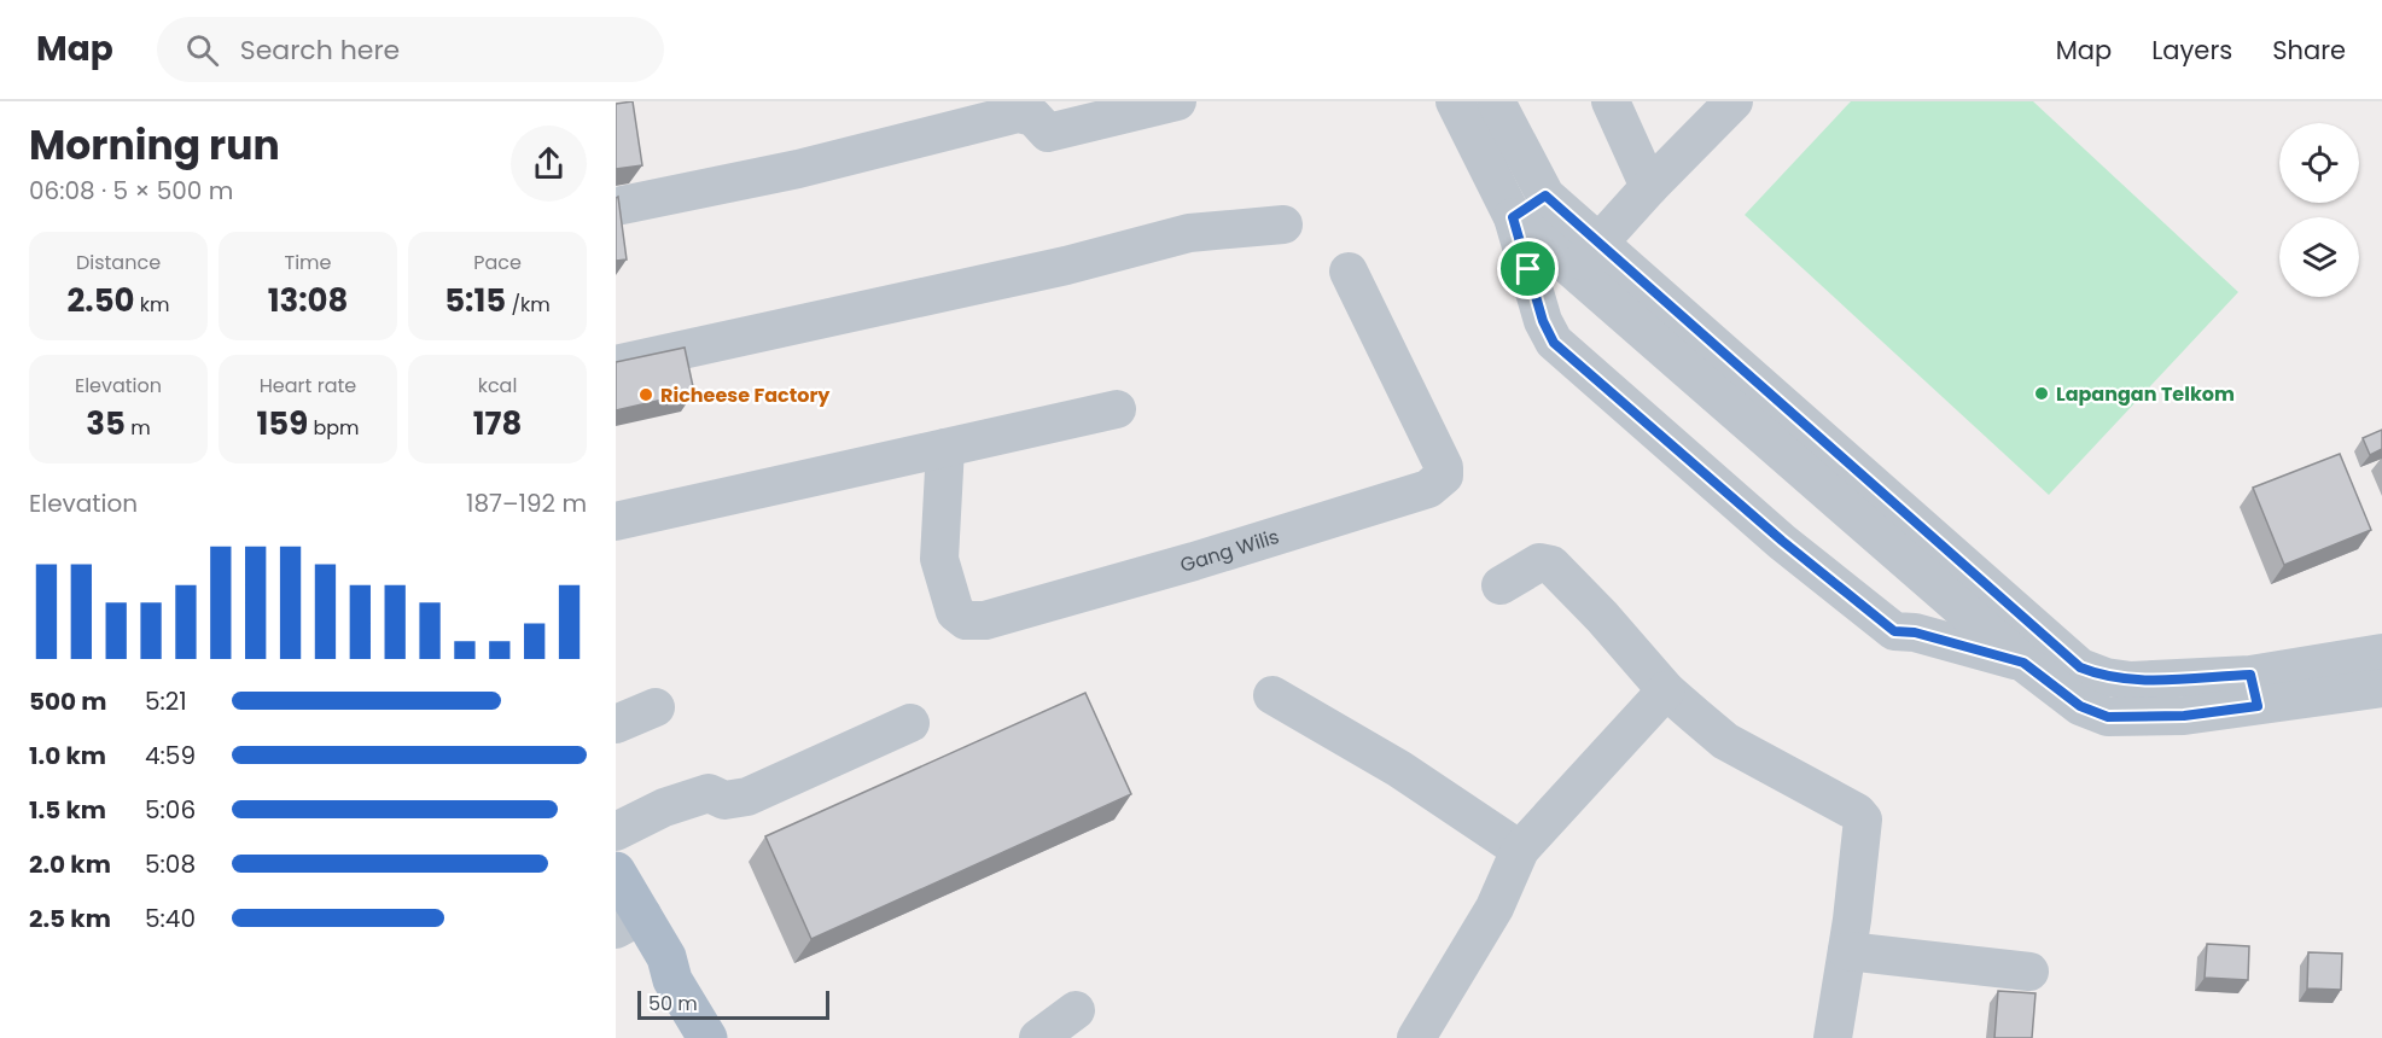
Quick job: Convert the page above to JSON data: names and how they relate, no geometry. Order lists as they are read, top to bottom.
{
  "streets": {
    "street": ["Gang Wilis"]
  },
  "places": ["Lapangan Telkom", "Richeese Factory"],
  "scale_bar": "50 m",
  "page": {
    "header": "Map",
    "search": "Search here",
    "nav": ["Map", "Layers", "Share"],
    "heading": ["Morning run", "06:08 · 5 × 500 m"],
    "stats": [
      ["Distance", "2.50 km"],
      ["Time", "13:08"],
      ["Pace", "5:15 /km"],
      ["Elevation", "35 m"],
      ["Heart rate", "159 bpm"],
      ["kcal", "178"]
    ],
    "chart": ["Elevation", "187–192 m"],
    "list": [
      {
        "name": "500 m",
        "note": "5:21"
      },
      {
        "name": "1.0 km",
        "note": "4:59"
      },
      {
        "name": "1.5 km",
        "note": "5:06"
      },
      {
        "name": "2.0 km",
        "note": "5:08"
      },
      {
        "name": "2.5 km",
        "note": "5:40"
      }
    ],
    "scale": "50 m"
  }
}
